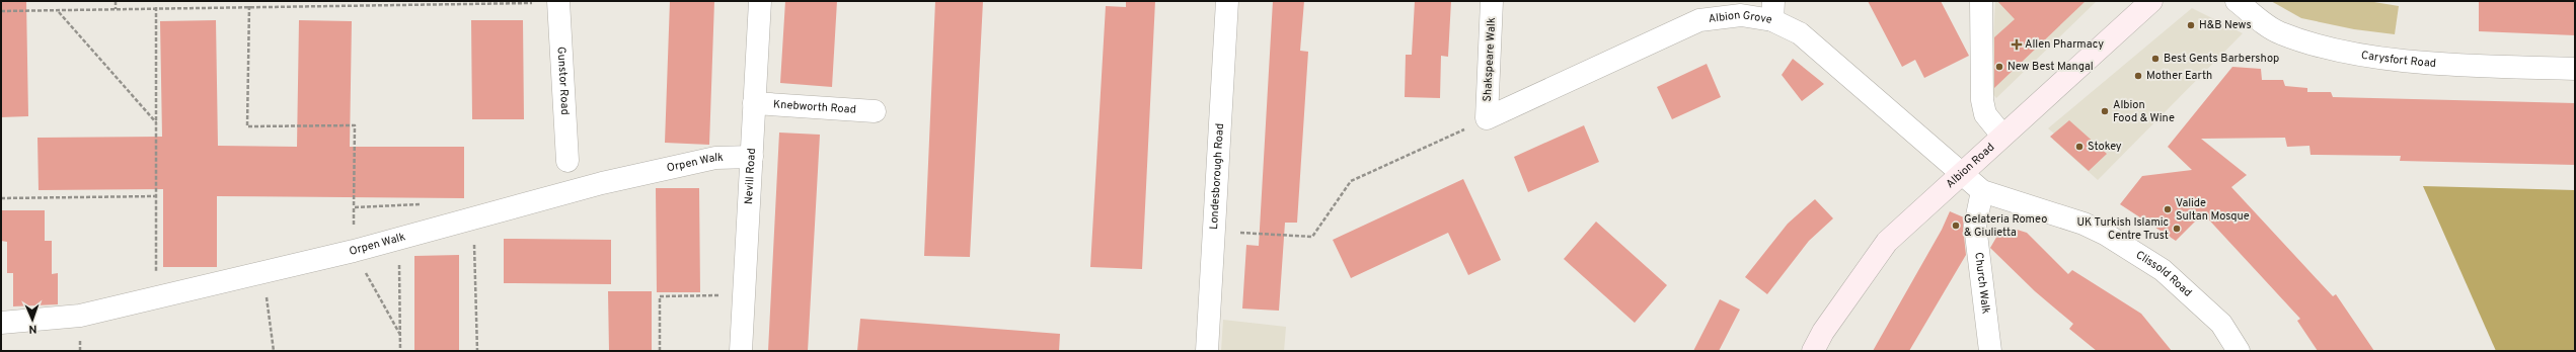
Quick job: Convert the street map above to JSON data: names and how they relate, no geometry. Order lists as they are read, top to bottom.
{
  "streets": {
    "main road": ["Albion Road"],
    "street": [
      "Albion Grove",
      "Carysfort Road",
      "Shakspeare Walk",
      "Gunstor Road",
      "Knebworth Road",
      "Orpen Walk",
      "Nevill Road",
      "Londesborough Road",
      "Clissold Road",
      "Church Walk"
    ]
  },
  "crossings": [
    ["Albion Grove", "Shakspeare Walk"],
    ["Albion Grove", "Albion Road"],
    ["Albion Grove", "Clissold Road"],
    ["Knebworth Road", "Nevill Road"],
    ["Orpen Walk", "Nevill Road"],
    ["Albion Road", "Clissold Road"],
    ["Clissold Road", "Church Walk"]
  ],
  "places": {
    "other": [
      "H&B News",
      "Best Gents Barbershop",
      "New Best Mangal",
      "Mother Earth",
      "Albion Food & Wine",
      "Stokey",
      "Valide Sultan Mosque",
      "Gelateria Romeo & Giulietta",
      "UK Turkish Islamic Centre Trust"
    ],
    "health": ["Allen Pharmacy"]
  },
  "north": "bottom"
}
